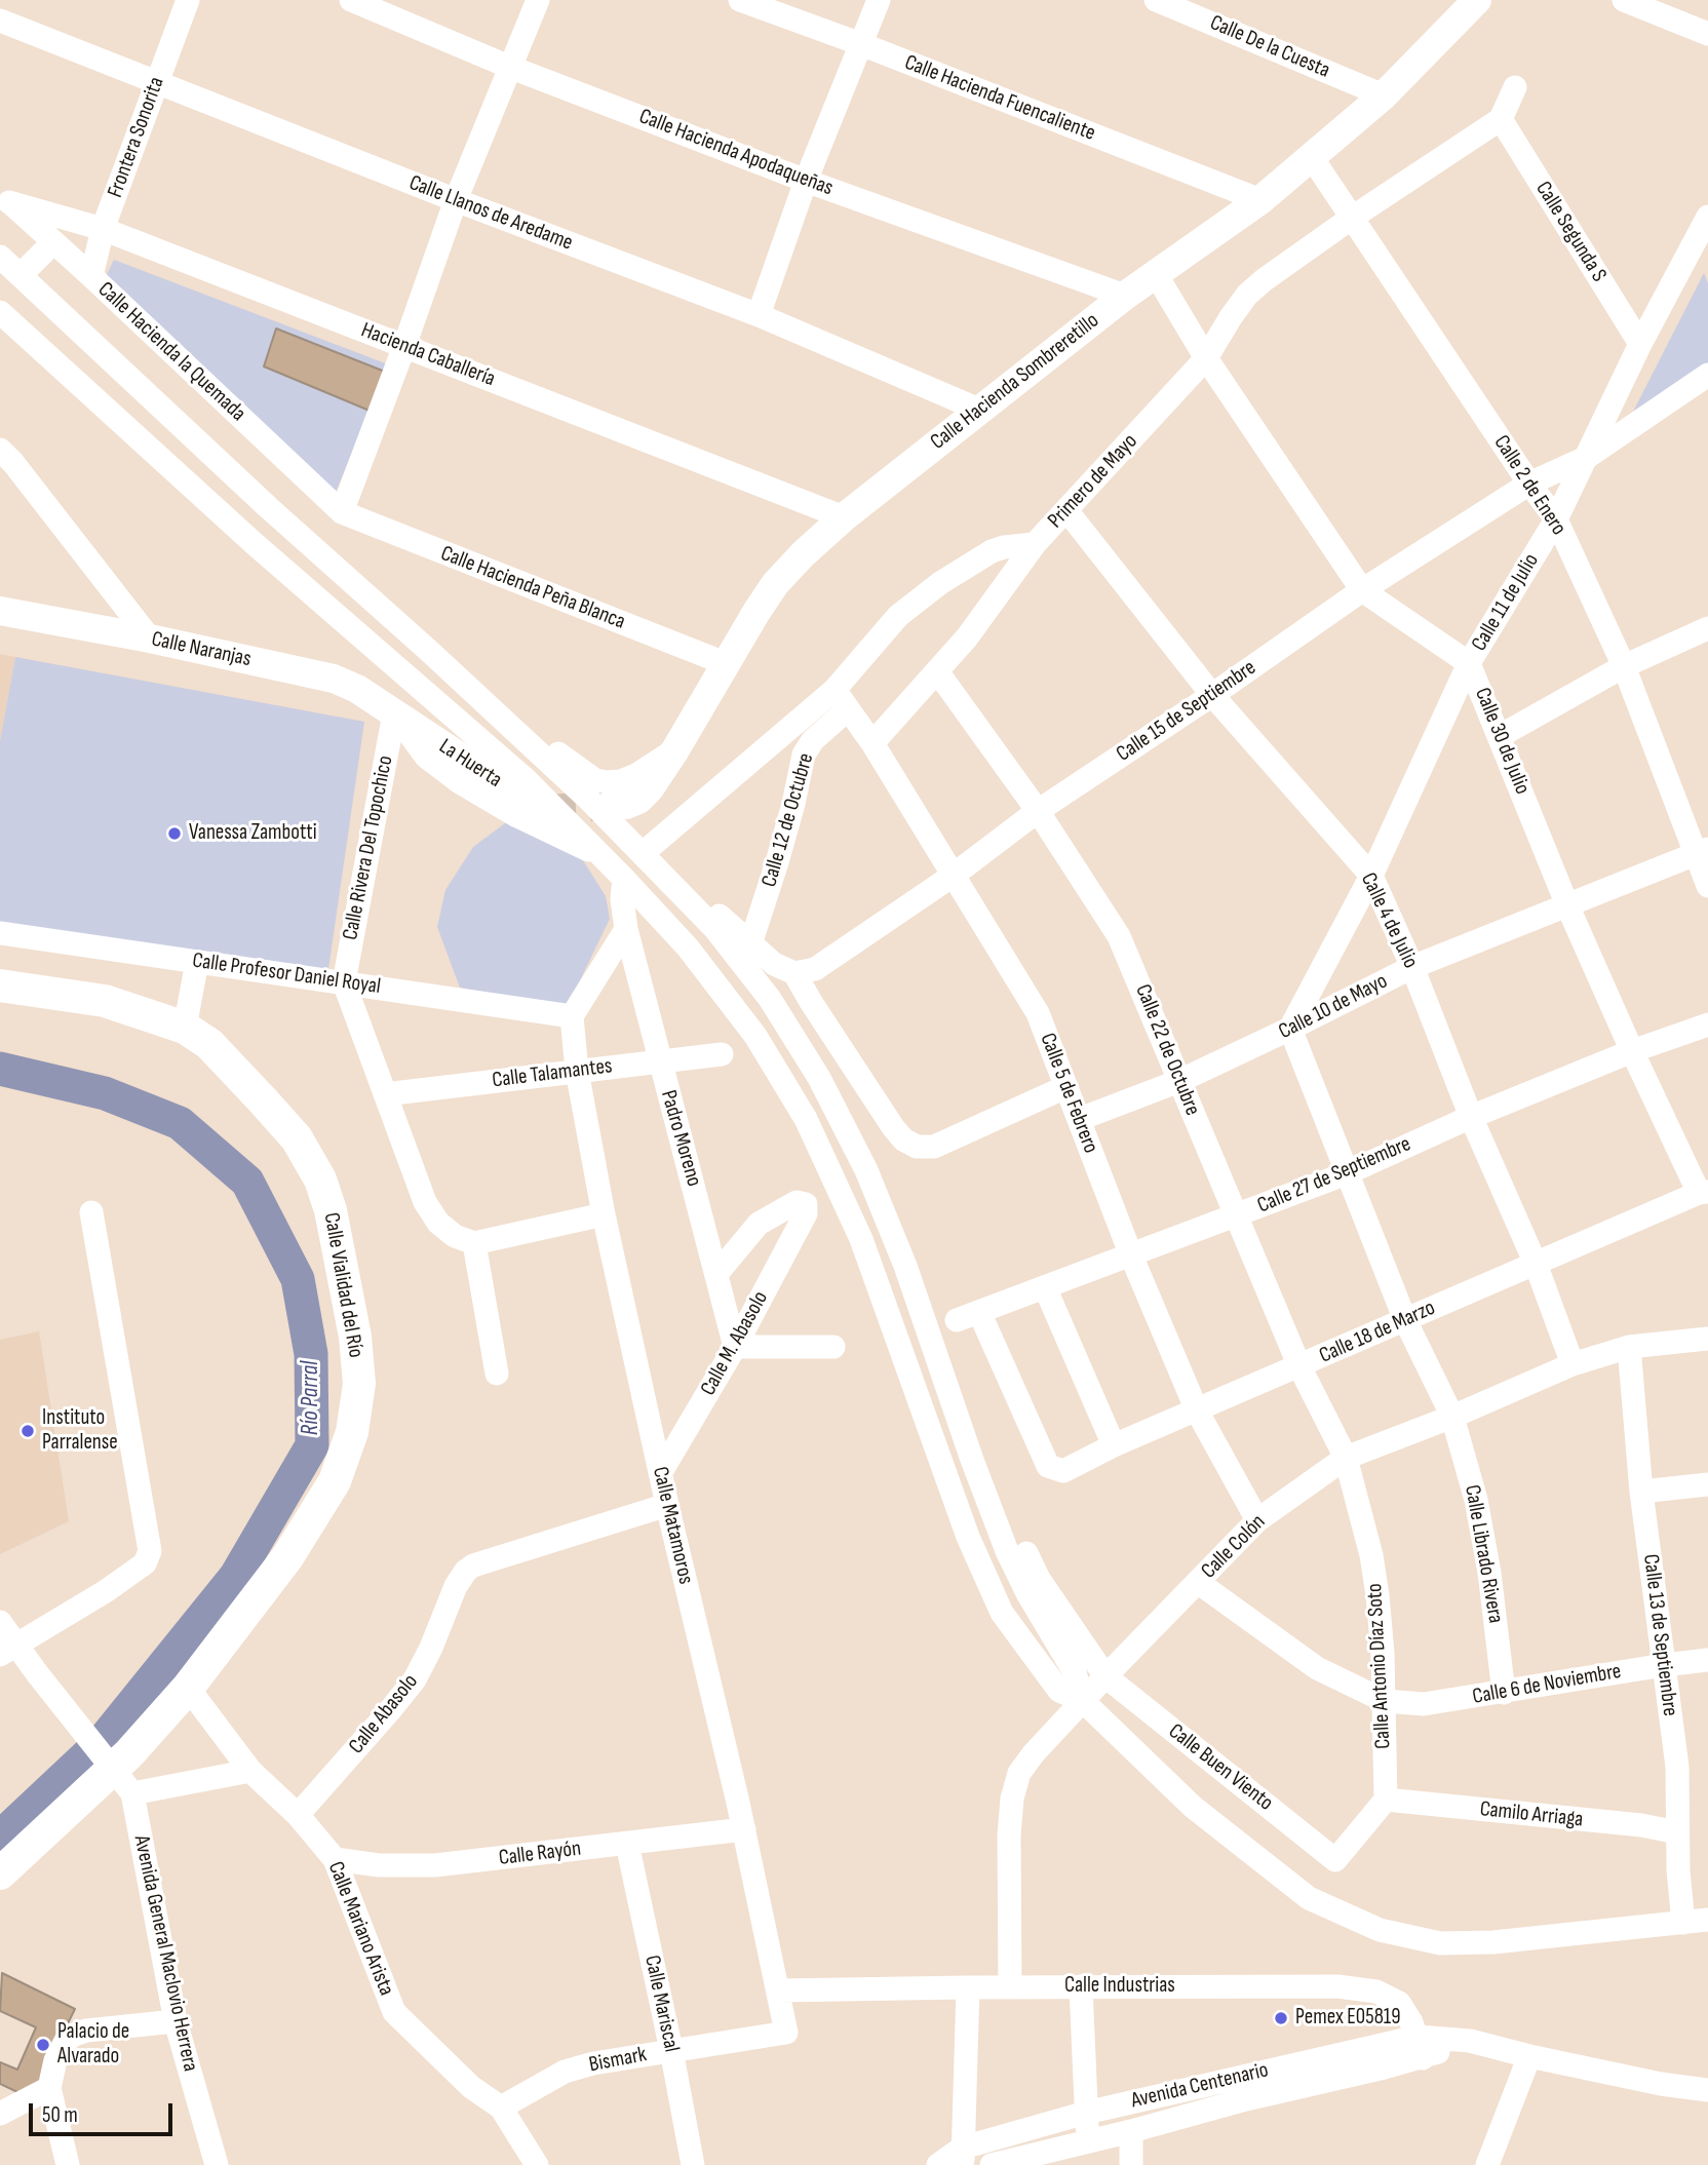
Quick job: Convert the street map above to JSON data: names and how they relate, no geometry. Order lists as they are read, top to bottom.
{
  "streets": {
    "main road": ["Calle Vialidad del Río"],
    "street": [
      "Calle De la Cuesta",
      "Calle Hacienda Fuencaliente",
      "Frontera Sonorita",
      "Calle Hacienda Apodaqueñas",
      "Calle Llanos de Aredame",
      "Calle Segunda S",
      "Calle Hacienda la Quemada",
      "Hacienda Caballería",
      "Calle Hacienda Sombreretillo",
      "Primero de Mayo",
      "Calle 2 de Enero",
      "Calle Hacienda Peña Blanca",
      "Calle 11 de Julio",
      "Calle Naranjas",
      "Calle 15 de Septiembre",
      "Calle 30 de Julio",
      "La Huerta",
      "Calle 12 de Octubre",
      "Calle Rivera Del Topochico",
      "Calle 4 de Julio",
      "Calle Profesor Daniel Royal",
      "Calle 10 de Mayo",
      "Calle 22 de Octubre",
      "Calle Talamantes",
      "Calle 5 de Febrero",
      "Padro Moreno",
      "Calle 27 de Septiembre",
      "Calle 18 de Marzo",
      "Calle M. Abasolo",
      "Calle Matamoros",
      "Calle Colón",
      "Calle Librado Rivera",
      "Calle 13 de Septiembre",
      "Calle Antonio Díaz Soto",
      "Calle 6 de Noviembre",
      "Calle Abasolo",
      "Calle Buen Viento",
      "Camilo Arriaga",
      "Calle Rayón",
      "Calle Mariano Arista",
      "Avenida General Maclovio Herrera",
      "Calle Industrias",
      "Calle Mariscal",
      "Bismark",
      "Avenida Centenario"
    ]
  },
  "crossings": [
    ["Calle De la Cuesta", "Calle Hacienda Sombreretillo"],
    ["Calle Hacienda Fuencaliente", "Calle Hacienda Sombreretillo"],
    ["Frontera Sonorita", "Calle Llanos de Aredame"],
    ["Frontera Sonorita", "Calle Hacienda la Quemada"],
    ["Frontera Sonorita", "Hacienda Caballería"],
    ["Calle Hacienda Apodaqueñas", "Calle Hacienda Sombreretillo"],
    ["Calle Llanos de Aredame", "Calle Hacienda Sombreretillo"],
    ["Calle Segunda S", "Primero de Mayo"],
    ["Calle Segunda S", "Calle 11 de Julio"],
    ["Calle Hacienda la Quemada", "Hacienda Caballería"],
    ["Calle Hacienda la Quemada", "Calle Hacienda Peña Blanca"],
    ["Hacienda Caballería", "Calle Hacienda Sombreretillo"],
    ["Calle Hacienda Sombreretillo", "Calle 2 de Enero"],
    ["Calle Hacienda Sombreretillo", "Calle Hacienda Peña Blanca"],
    ["Calle Hacienda Sombreretillo", "Calle 30 de Julio"],
    ["Primero de Mayo", "Calle 2 de Enero"],
    ["Primero de Mayo", "Calle 30 de Julio"],
    ["Primero de Mayo", "Calle 12 de Octubre"],
    ["Primero de Mayo", "Calle 4 de Julio"],
    ["Primero de Mayo", "Calle 5 de Febrero"],
    ["Calle 2 de Enero", "Calle 11 de Julio"],
    ["Calle 2 de Enero", "Calle 15 de Septiembre"],
    ["Calle 2 de Enero", "Calle 10 de Mayo"],
    ["Calle 11 de Julio", "Calle 15 de Septiembre"],
    ["Calle 11 de Julio", "Calle 30 de Julio"],
    ["Calle 11 de Julio", "Calle 4 de Julio"],
    ["Calle 11 de Julio", "Calle 10 de Mayo"],
    ["Calle 11 de Julio", "Calle Librado Rivera"],
    ["Calle Naranjas", "La Huerta"],
    ["Calle Naranjas", "Calle Rivera Del Topochico"],
    ["Calle 15 de Septiembre", "Calle 30 de Julio"],
    ["Calle 15 de Septiembre", "Calle 4 de Julio"],
    ["Calle 15 de Septiembre", "Calle 22 de Octubre"],
    ["Calle 15 de Septiembre", "Calle 5 de Febrero"],
    ["Calle 30 de Julio", "Calle 10 de Mayo"],
    ["Calle 30 de Julio", "Calle 27 de Septiembre"],
    ["Calle 30 de Julio", "Calle 18 de Marzo"],
    ["La Huerta", "Calle Rivera Del Topochico"],
    ["Calle 12 de Octubre", "Calle 5 de Febrero"],
    ["Calle Rivera Del Topochico", "Calle Profesor Daniel Royal"],
    ["Calle 4 de Julio", "Calle 10 de Mayo"],
    ["Calle 4 de Julio", "Calle 27 de Septiembre"],
    ["Calle 4 de Julio", "Calle 18 de Marzo"],
    ["Calle 4 de Julio", "Calle Colón"],
    ["Calle Profesor Daniel Royal", "Calle Matamoros"],
    ["Calle 10 de Mayo", "Calle 22 de Octubre"],
    ["Calle 10 de Mayo", "Calle 5 de Febrero"],
    ["Calle 10 de Mayo", "Calle Librado Rivera"],
    ["Calle 22 de Octubre", "Calle 27 de Septiembre"],
    ["Calle 22 de Octubre", "Calle 18 de Marzo"],
    ["Calle 22 de Octubre", "Calle Colón"],
    ["Calle 22 de Octubre", "Calle Antonio Díaz Soto"],
    ["Calle Talamantes", "Padro Moreno"],
    ["Calle Talamantes", "Calle Matamoros"],
    ["Calle 5 de Febrero", "Calle 27 de Septiembre"],
    ["Calle 5 de Febrero", "Calle 18 de Marzo"],
    ["Calle 5 de Febrero", "Calle Colón"],
    ["Padro Moreno", "Calle M. Abasolo"],
    ["Calle 27 de Septiembre", "Calle 18 de Marzo"],
    ["Calle 27 de Septiembre", "Calle Librado Rivera"],
    ["Calle Vialidad del Río", "Calle Mariano Arista"],
    ["Calle 18 de Marzo", "Calle Librado Rivera"],
    ["Calle M. Abasolo", "Calle Matamoros"],
    ["Calle Matamoros", "Calle Abasolo"],
    ["Calle Matamoros", "Calle Rayón"],
    ["Calle Matamoros", "Calle Industrias"],
    ["Calle Matamoros", "Bismark"],
    ["Calle Colón", "Calle Librado Rivera"],
    ["Calle Colón", "Calle 13 de Septiembre"],
    ["Calle Colón", "Calle Antonio Díaz Soto"],
    ["Calle Colón", "Calle Buen Viento"],
    ["Calle Colón", "Calle Industrias"],
    ["Calle Librado Rivera", "Calle 6 de Noviembre"],
    ["Calle 13 de Septiembre", "Calle 6 de Noviembre"],
    ["Calle 13 de Septiembre", "Camilo Arriaga"],
    ["Calle Antonio Díaz Soto", "Calle 6 de Noviembre"],
    ["Calle Antonio Díaz Soto", "Calle Buen Viento"],
    ["Calle Antonio Díaz Soto", "Camilo Arriaga"],
    ["Calle Abasolo", "Calle Mariano Arista"],
    ["Calle Buen Viento", "Camilo Arriaga"],
    ["Calle Rayón", "Calle Mariano Arista"],
    ["Calle Rayón", "Calle Mariscal"],
    ["Calle Mariano Arista", "Bismark"],
    ["Calle Industrias", "Avenida Centenario"],
    ["Calle Mariscal", "Bismark"]
  ],
  "water": ["Río Parral"],
  "places": [
    "Vanessa Zambotti",
    "Instituto Parralense",
    "Pemex E05819",
    "Palacio de Alvarado"
  ],
  "scale_bar": "50 m"
}
